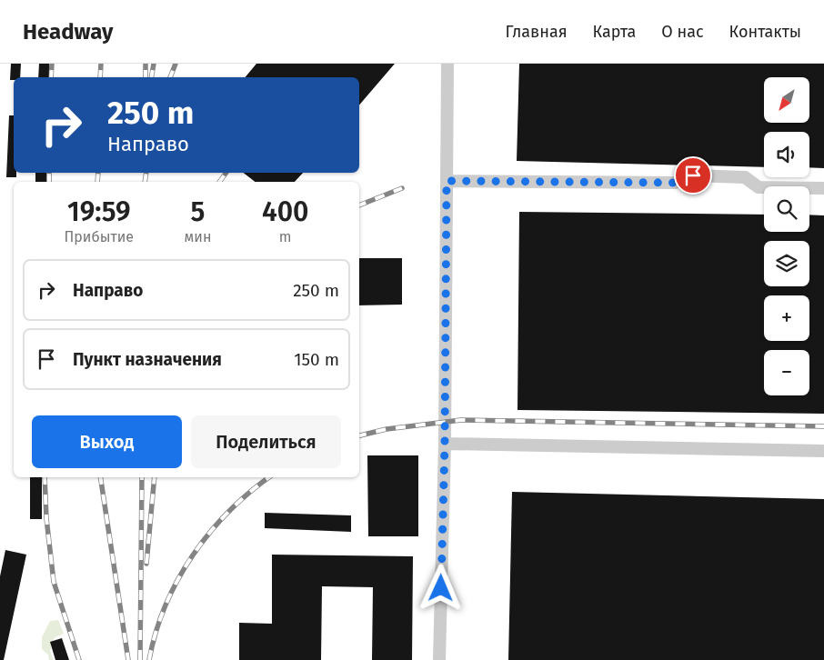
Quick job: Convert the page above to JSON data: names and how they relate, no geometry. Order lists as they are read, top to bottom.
{
  "north": "bottom left",
  "page": {
    "header": "Headway",
    "nav": [
      "Главная",
      "Карта",
      "О нас",
      "Контакты"
    ],
    "map_buttons": ["+", "−"],
    "turn": ["250 m", "Направо"],
    "eta": [
      "19:59",
      "Прибытие",
      "5",
      "мин",
      "400",
      "m"
    ],
    "list": [
      {
        "name": "Направо",
        "value": "250 m"
      },
      {
        "name": "Пункт назначения",
        "value": "150 m"
      }
    ],
    "buttons": ["Выход", "Поделиться"]
  }
}
